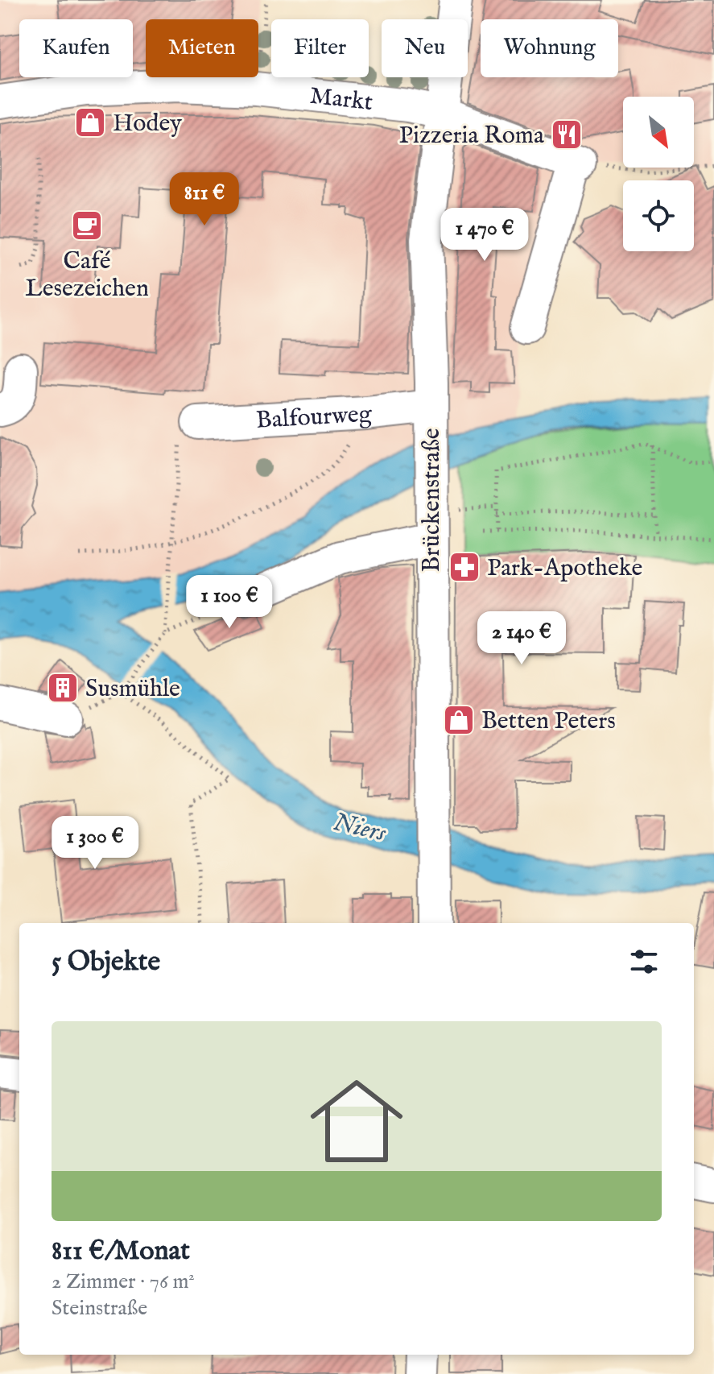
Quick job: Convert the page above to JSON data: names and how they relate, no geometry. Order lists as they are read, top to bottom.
{
  "streets": {
    "street": ["Markt", "Balfourweg", "Brückenstraße"]
  },
  "crossings": [
    ["Markt", "Brückenstraße"],
    ["Balfourweg", "Brückenstraße"]
  ],
  "water": ["Niers"],
  "places": {
    "shop": ["Hodey", "Betten Peters"],
    "restaurant": ["Pizzeria Roma"],
    "cafe": ["Café Lesezeichen"],
    "pharmacy": ["Park-Apotheke"],
    "building": ["Susmühle"]
  },
  "north": "bottom right",
  "page": {
    "chip": [
      "Kaufen",
      "Mieten",
      "Filter",
      "Neu",
      "Wohnung"
    ],
    "price": [
      "811 €",
      "1 470 €",
      "1 100 €",
      "2 140 €",
      "1 300 €"
    ],
    "heading": "5 Objekte",
    "list": [
      {
        "name": "811 €/Monat",
        "note": "2 Zimmer · 76 m² · Steinstraße"
      }
    ]
  }
}
